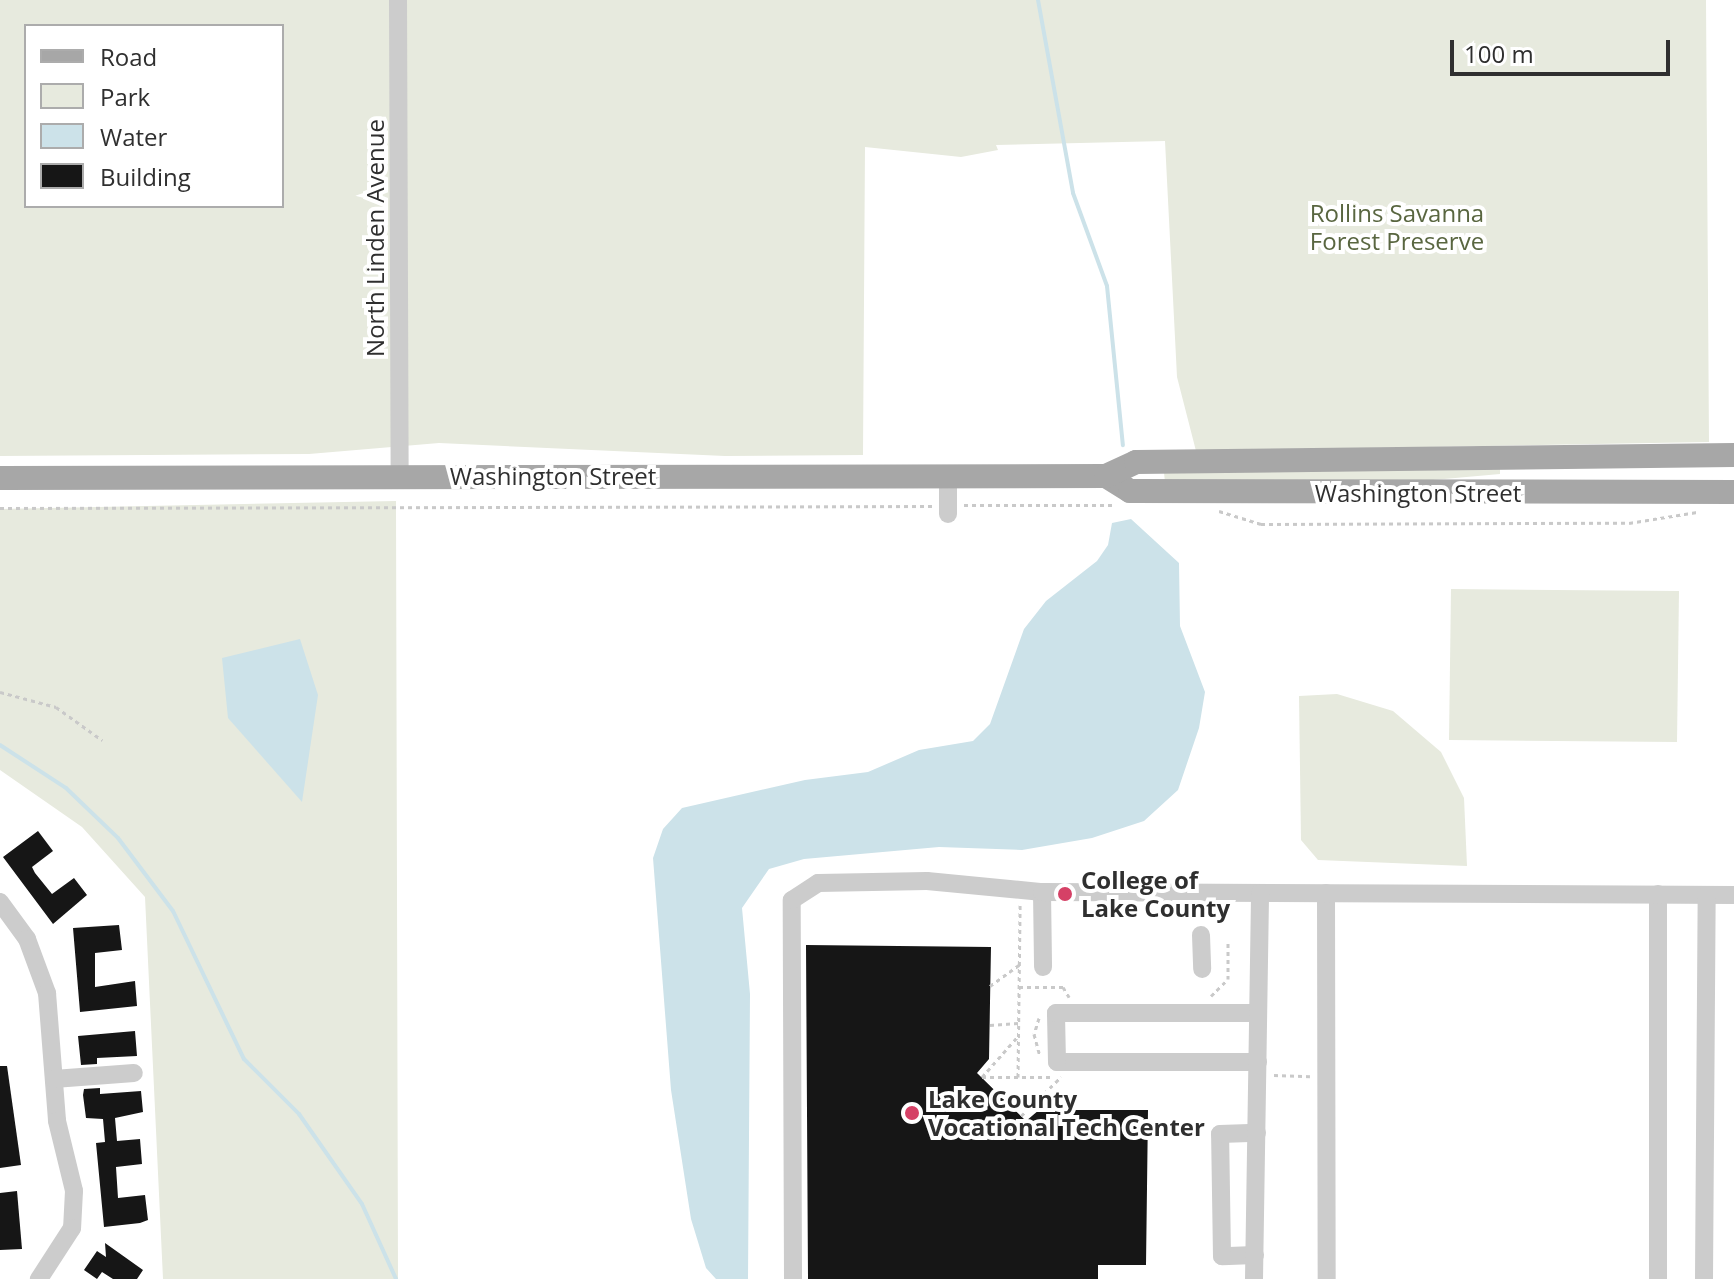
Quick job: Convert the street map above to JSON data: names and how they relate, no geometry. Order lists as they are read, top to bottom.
{
  "streets": {
    "main road": ["Washington Street"],
    "street": ["North Linden Avenue"]
  },
  "crossings": [
    ["North Linden Avenue", "Washington Street"]
  ],
  "parks": ["Rollins Savanna Forest Preserve"],
  "places": ["College of Lake County", "Lake County Vocational Tech Center"],
  "legend": [
    "Road",
    "Park",
    "Water",
    "Building"
  ],
  "scale_bar": "100 m"
}
